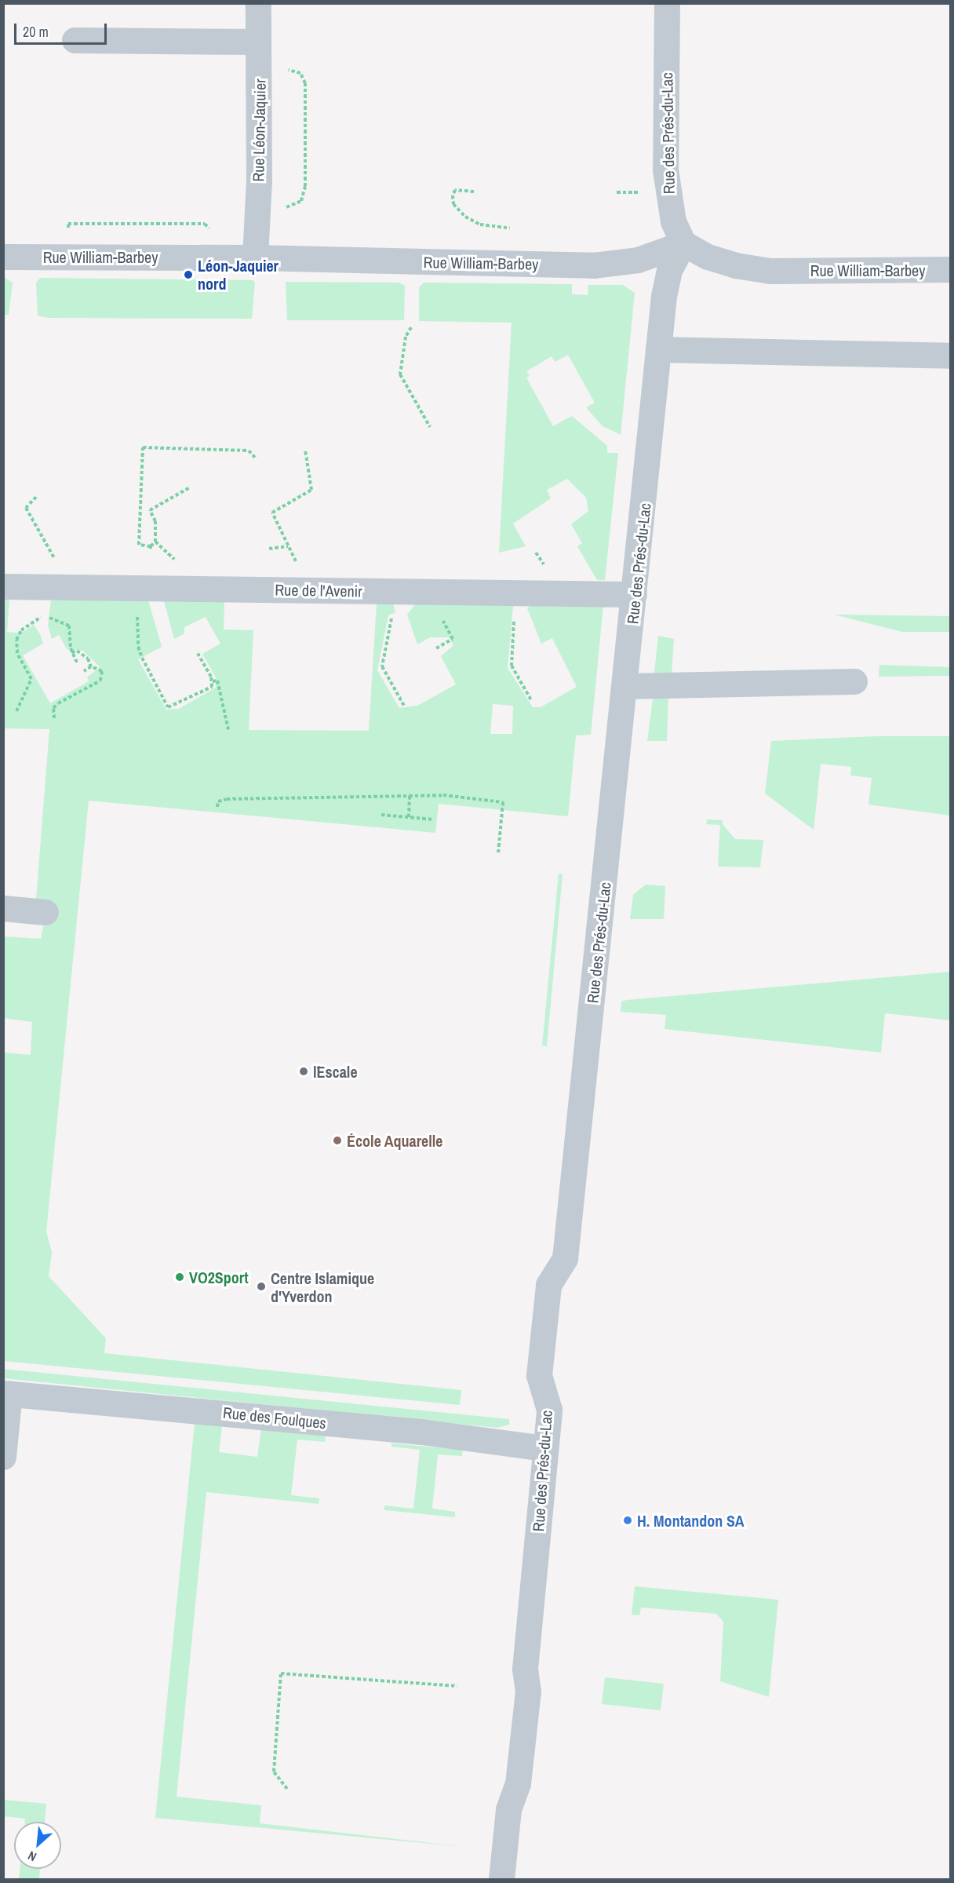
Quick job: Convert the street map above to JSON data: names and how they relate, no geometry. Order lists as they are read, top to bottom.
{
  "streets": {
    "street": [
      "Rue Léon-Jaquier",
      "Rue des Prés-du-Lac",
      "Rue William-Barbey",
      "Rue de l'Avenir",
      "Rue des Foulques"
    ]
  },
  "crossings": [
    ["Rue Léon-Jaquier", "Rue William-Barbey"],
    ["Rue des Prés-du-Lac", "Rue William-Barbey"],
    ["Rue des Prés-du-Lac", "Rue de l'Avenir"],
    ["Rue des Prés-du-Lac", "Rue des Foulques"]
  ],
  "places": [
    "Léon-Jaquier nord",
    "l´Escale",
    "École Aquarelle",
    "VO2Sport",
    "Centre Islamique d'Yverdon",
    "H. Montandon SA"
  ],
  "scale_bar": "20 m",
  "north": "bottom left"
}
